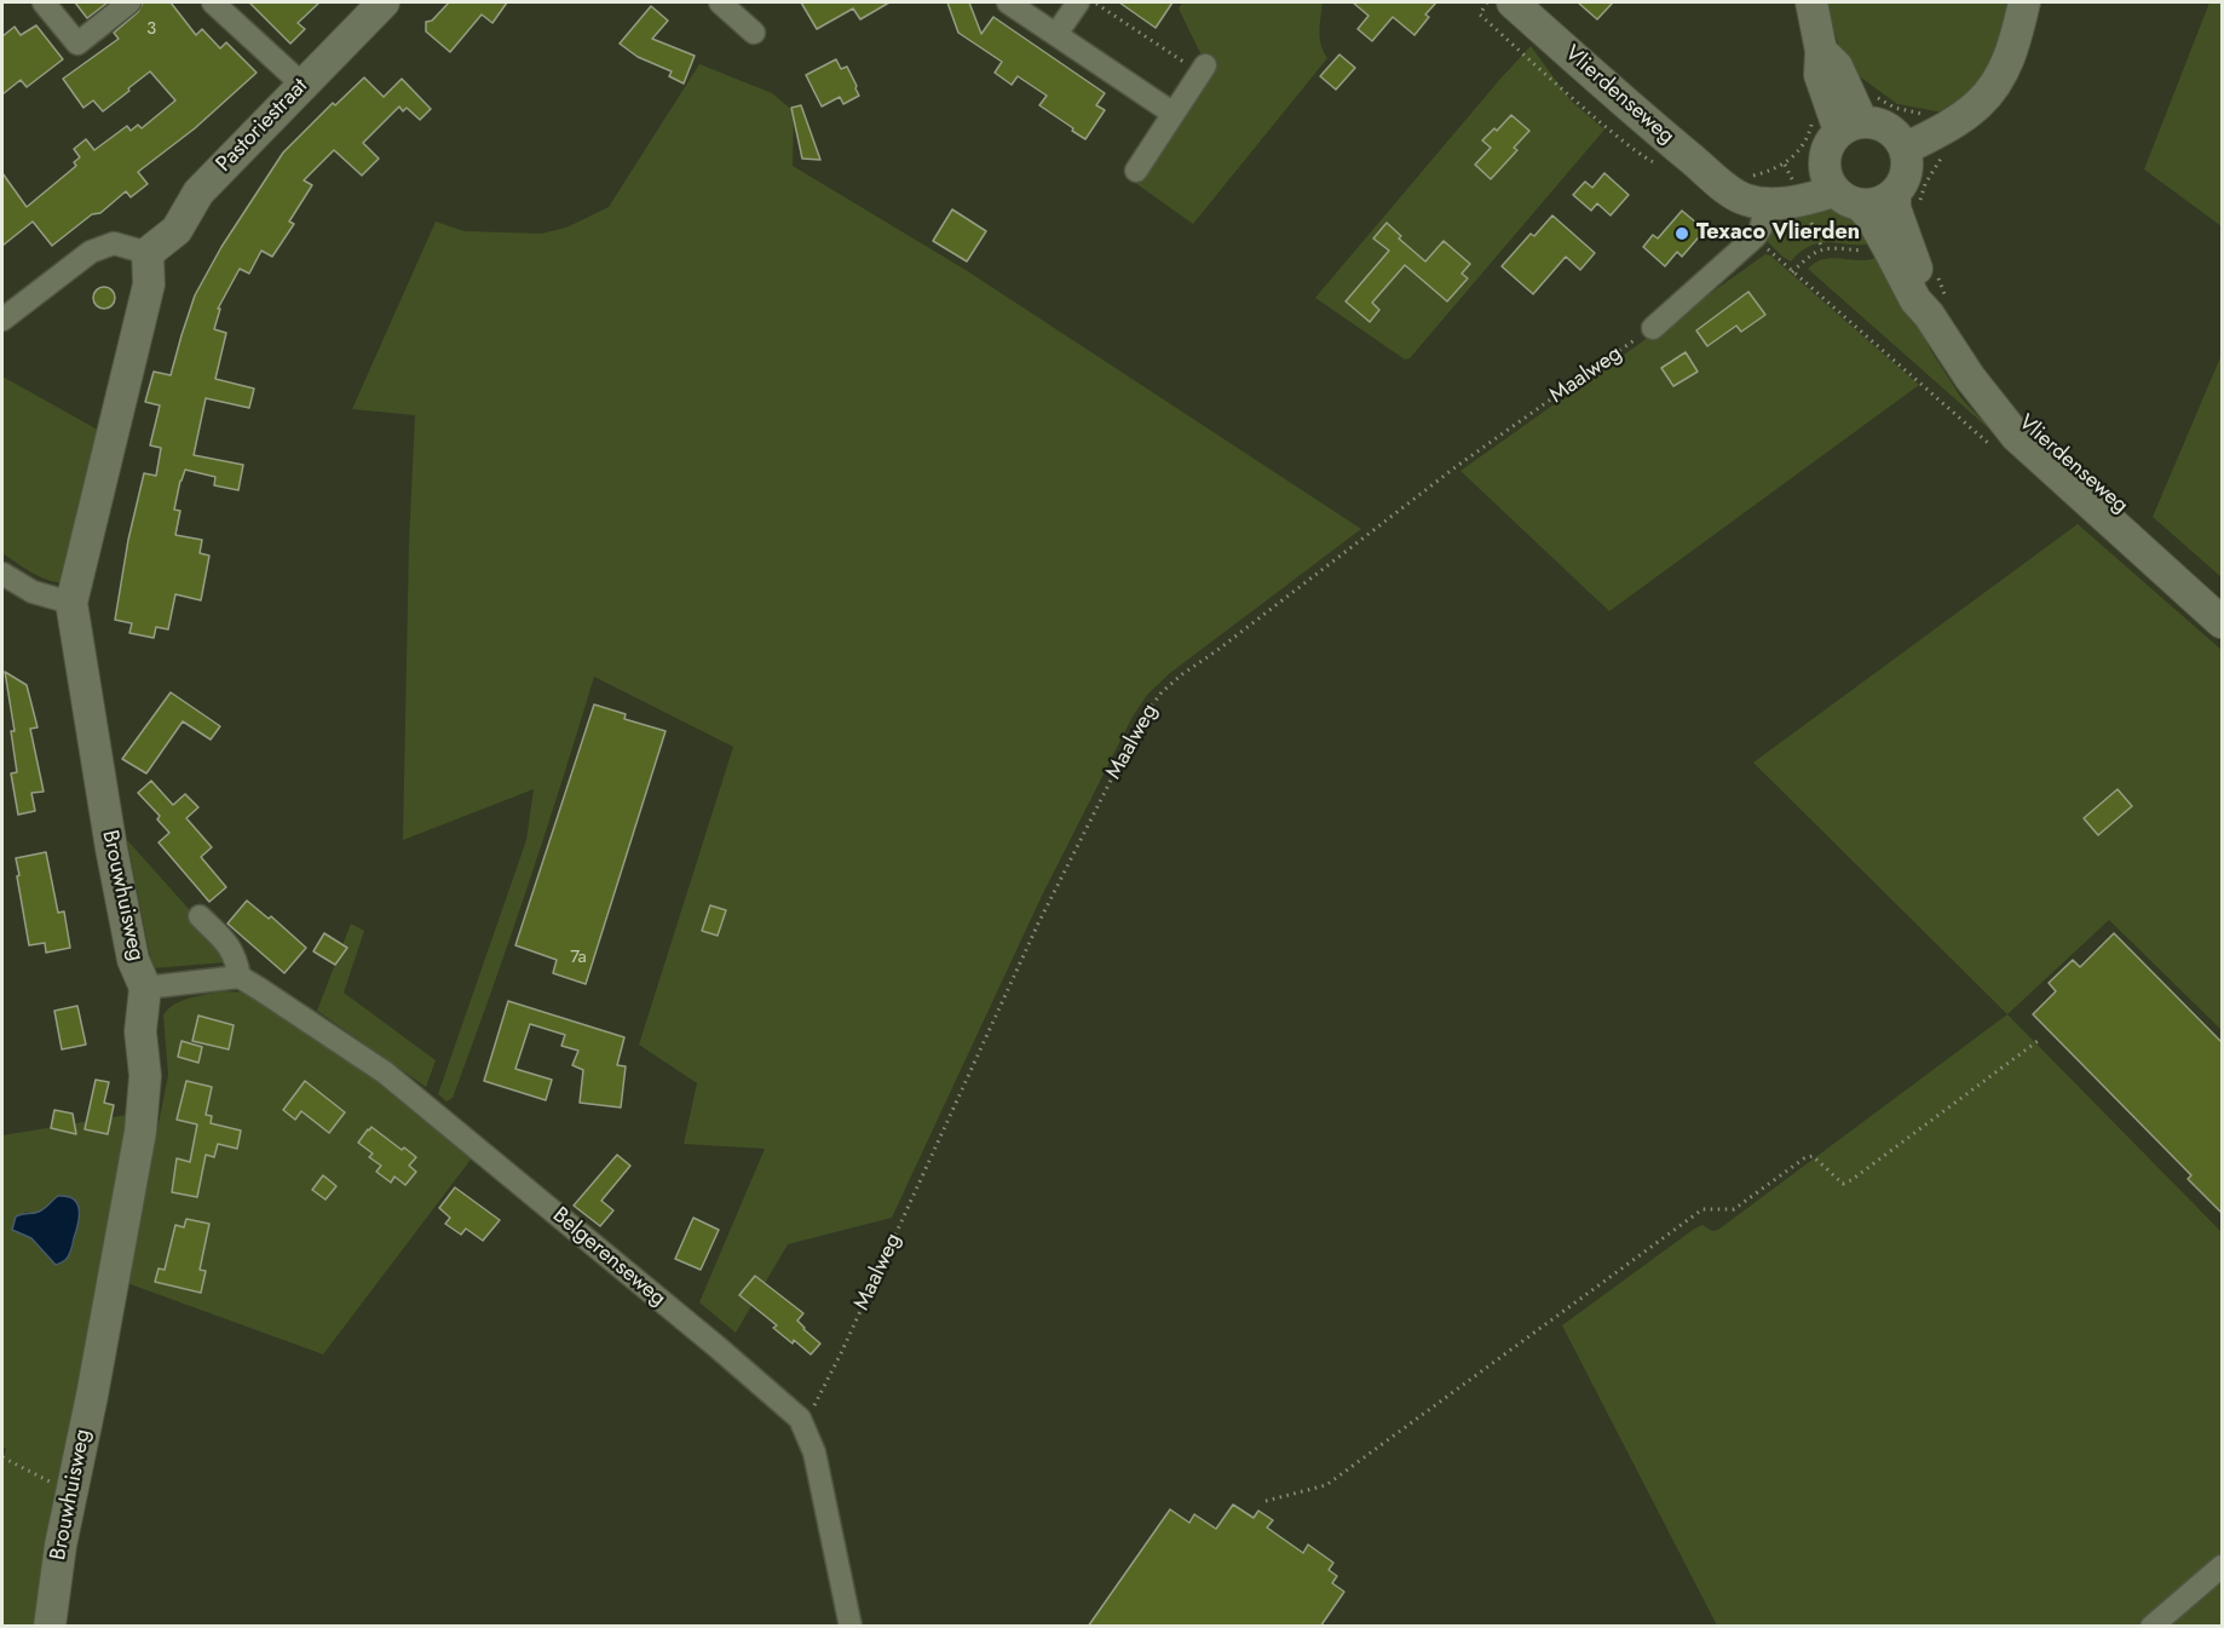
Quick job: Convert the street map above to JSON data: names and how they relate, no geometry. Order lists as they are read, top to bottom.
{
  "streets": {
    "street": [
      "Vlierdenseweg",
      "Pastoriestraat",
      "Brouwhuisweg",
      "Belgerenseweg"
    ],
    "path": ["Maalweg"]
  },
  "crossings": [
    ["Pastoriestraat", "Brouwhuisweg"],
    ["Maalweg", "Belgerenseweg"]
  ],
  "places": ["Texaco Vlierden"],
  "house_numbers": ["3", "7a"]
}
